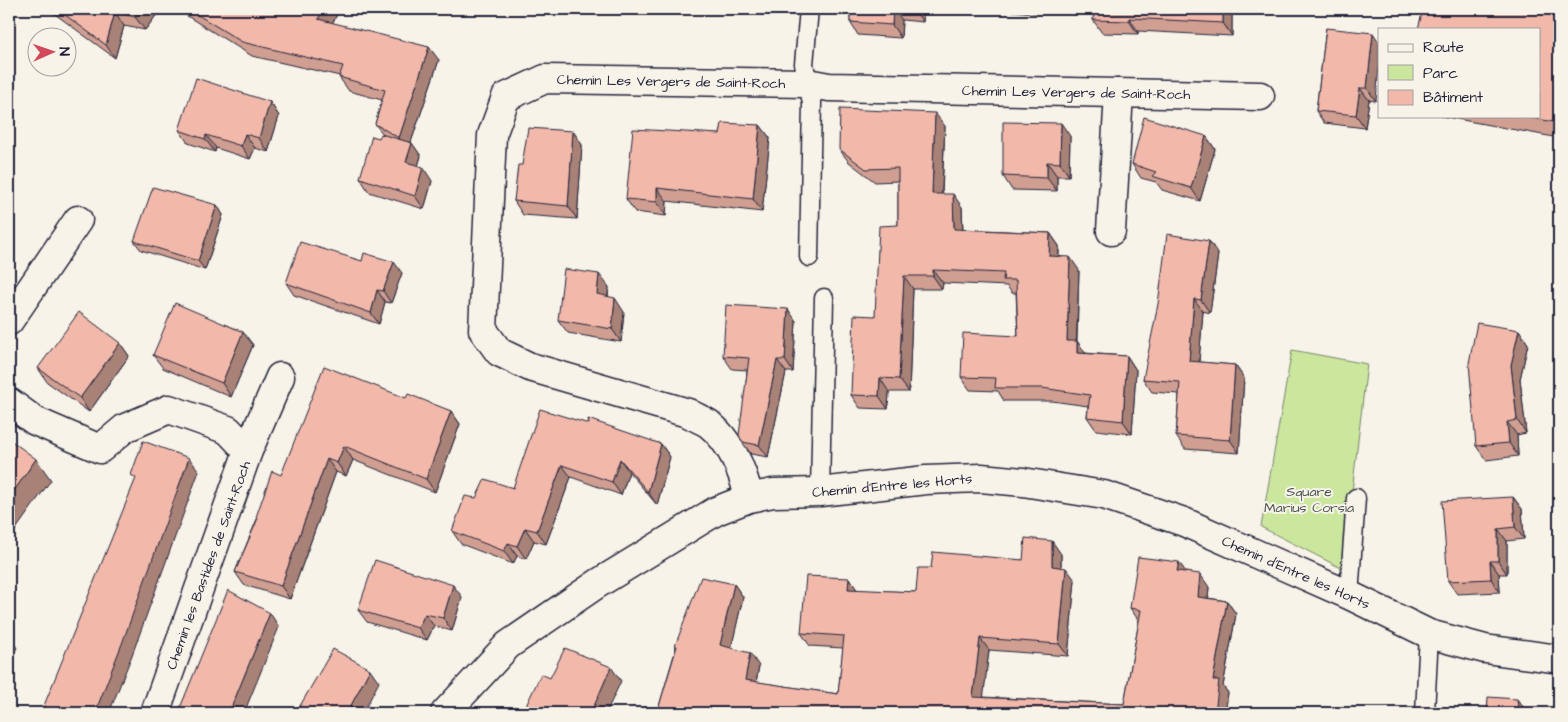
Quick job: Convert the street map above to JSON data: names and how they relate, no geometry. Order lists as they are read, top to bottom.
{
  "streets": {
    "street": ["Chemin Les Vergers de Saint-Roch", "Chemin d'Entre les Horts", "Chemin les Bastides de Saint-Roch"]
  },
  "crossings": [
    ["Chemin Les Vergers de Saint-Roch", "Chemin d'Entre les Horts"]
  ],
  "parks": ["Square Marius Corsia"],
  "legend": ["Route", "Parc", "Bâtiment"],
  "north": "right"
}
